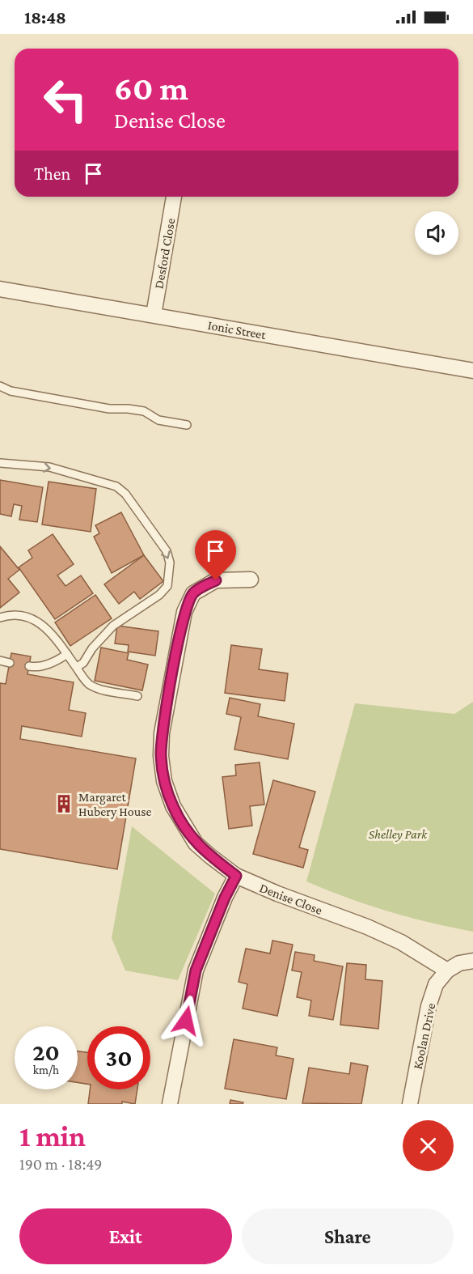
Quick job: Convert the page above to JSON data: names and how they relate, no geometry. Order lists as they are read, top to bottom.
{
  "streets": {
    "street": [
      "Desford Close",
      "Ionic Street",
      "Denise Close",
      "Koolan Drive"
    ]
  },
  "crossings": [
    ["Desford Close", "Ionic Street"],
    ["Denise Close", "Koolan Drive"]
  ],
  "parks": ["Shelley Park"],
  "places": {
    "building": ["Margaret Hubery House"]
  },
  "page": {
    "status": "18:48",
    "turn": ["60 m", "Denise Close"],
    "then": "Then",
    "speed": "20 km/h",
    "limit": "30",
    "heading": ["1 min", "190 m · 18:49"],
    "buttons": ["Exit", "Share"]
  }
}
